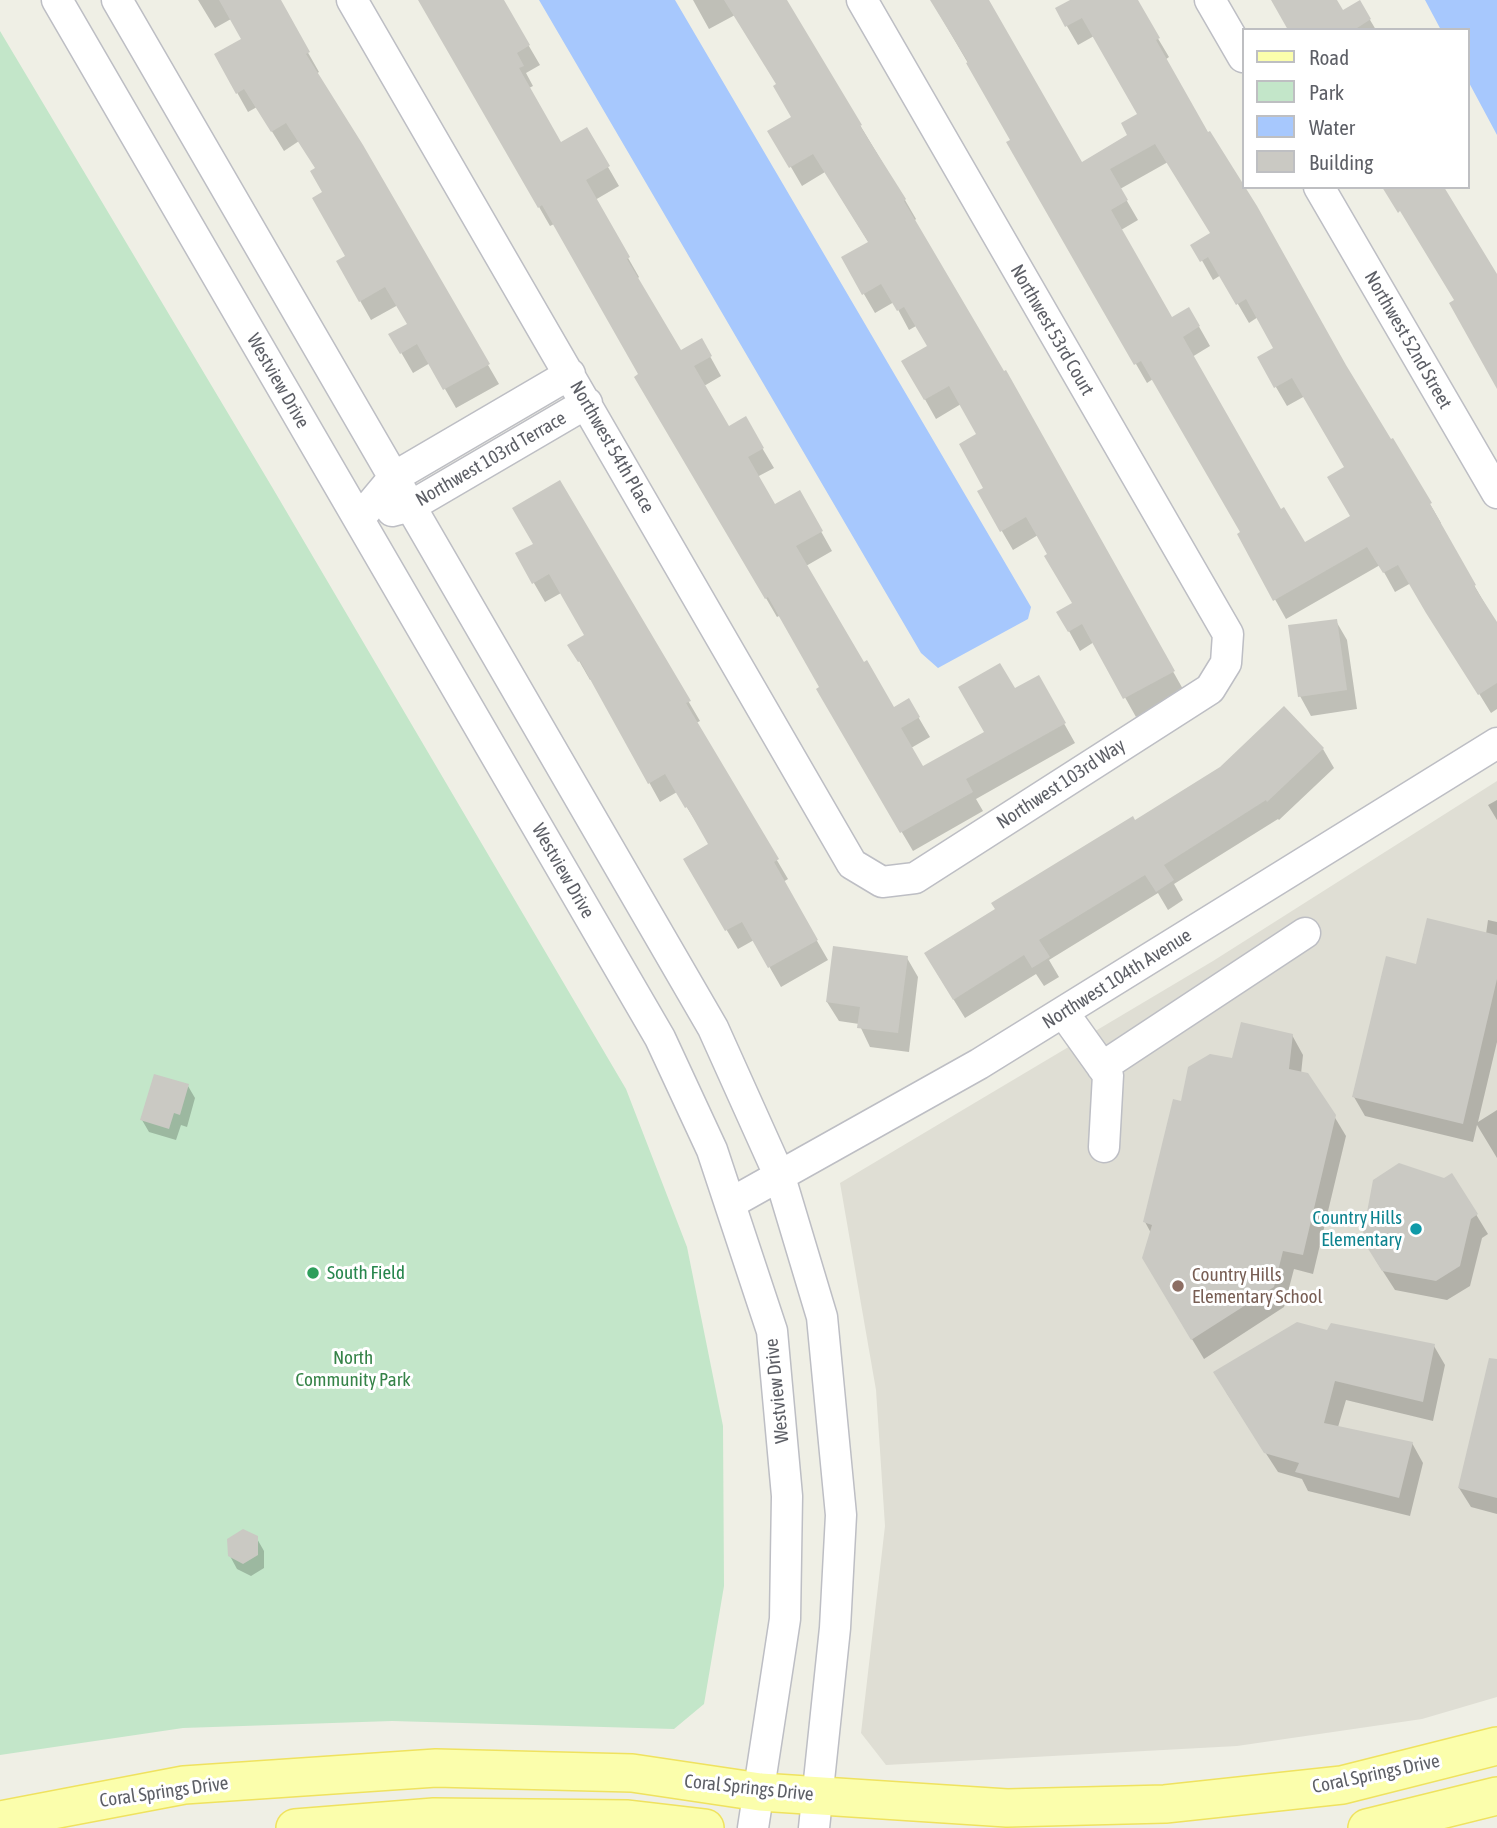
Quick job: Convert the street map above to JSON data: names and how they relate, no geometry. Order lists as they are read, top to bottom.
{
  "streets": {
    "main road": ["Coral Springs Drive"],
    "street": [
      "Northwest 53rd Court",
      "Northwest 52nd Street",
      "Westview Drive",
      "Northwest 54th Place",
      "Northwest 103rd Terrace",
      "Northwest 103rd Way",
      "Northwest 104th Avenue"
    ]
  },
  "crossings": [
    ["Northwest 53rd Court", "Northwest 103rd Way"],
    ["Westview Drive", "Northwest 103rd Terrace"],
    ["Westview Drive", "Northwest 104th Avenue"],
    ["Westview Drive", "Coral Springs Drive"],
    ["Northwest 54th Place", "Northwest 103rd Terrace"],
    ["Northwest 54th Place", "Northwest 103rd Way"]
  ],
  "parks": ["North Community Park"],
  "places": ["Country Hills Elementary", "South Field", "Country Hills Elementary School"],
  "legend": [
    "Road",
    "Park",
    "Water",
    "Building"
  ]
}
